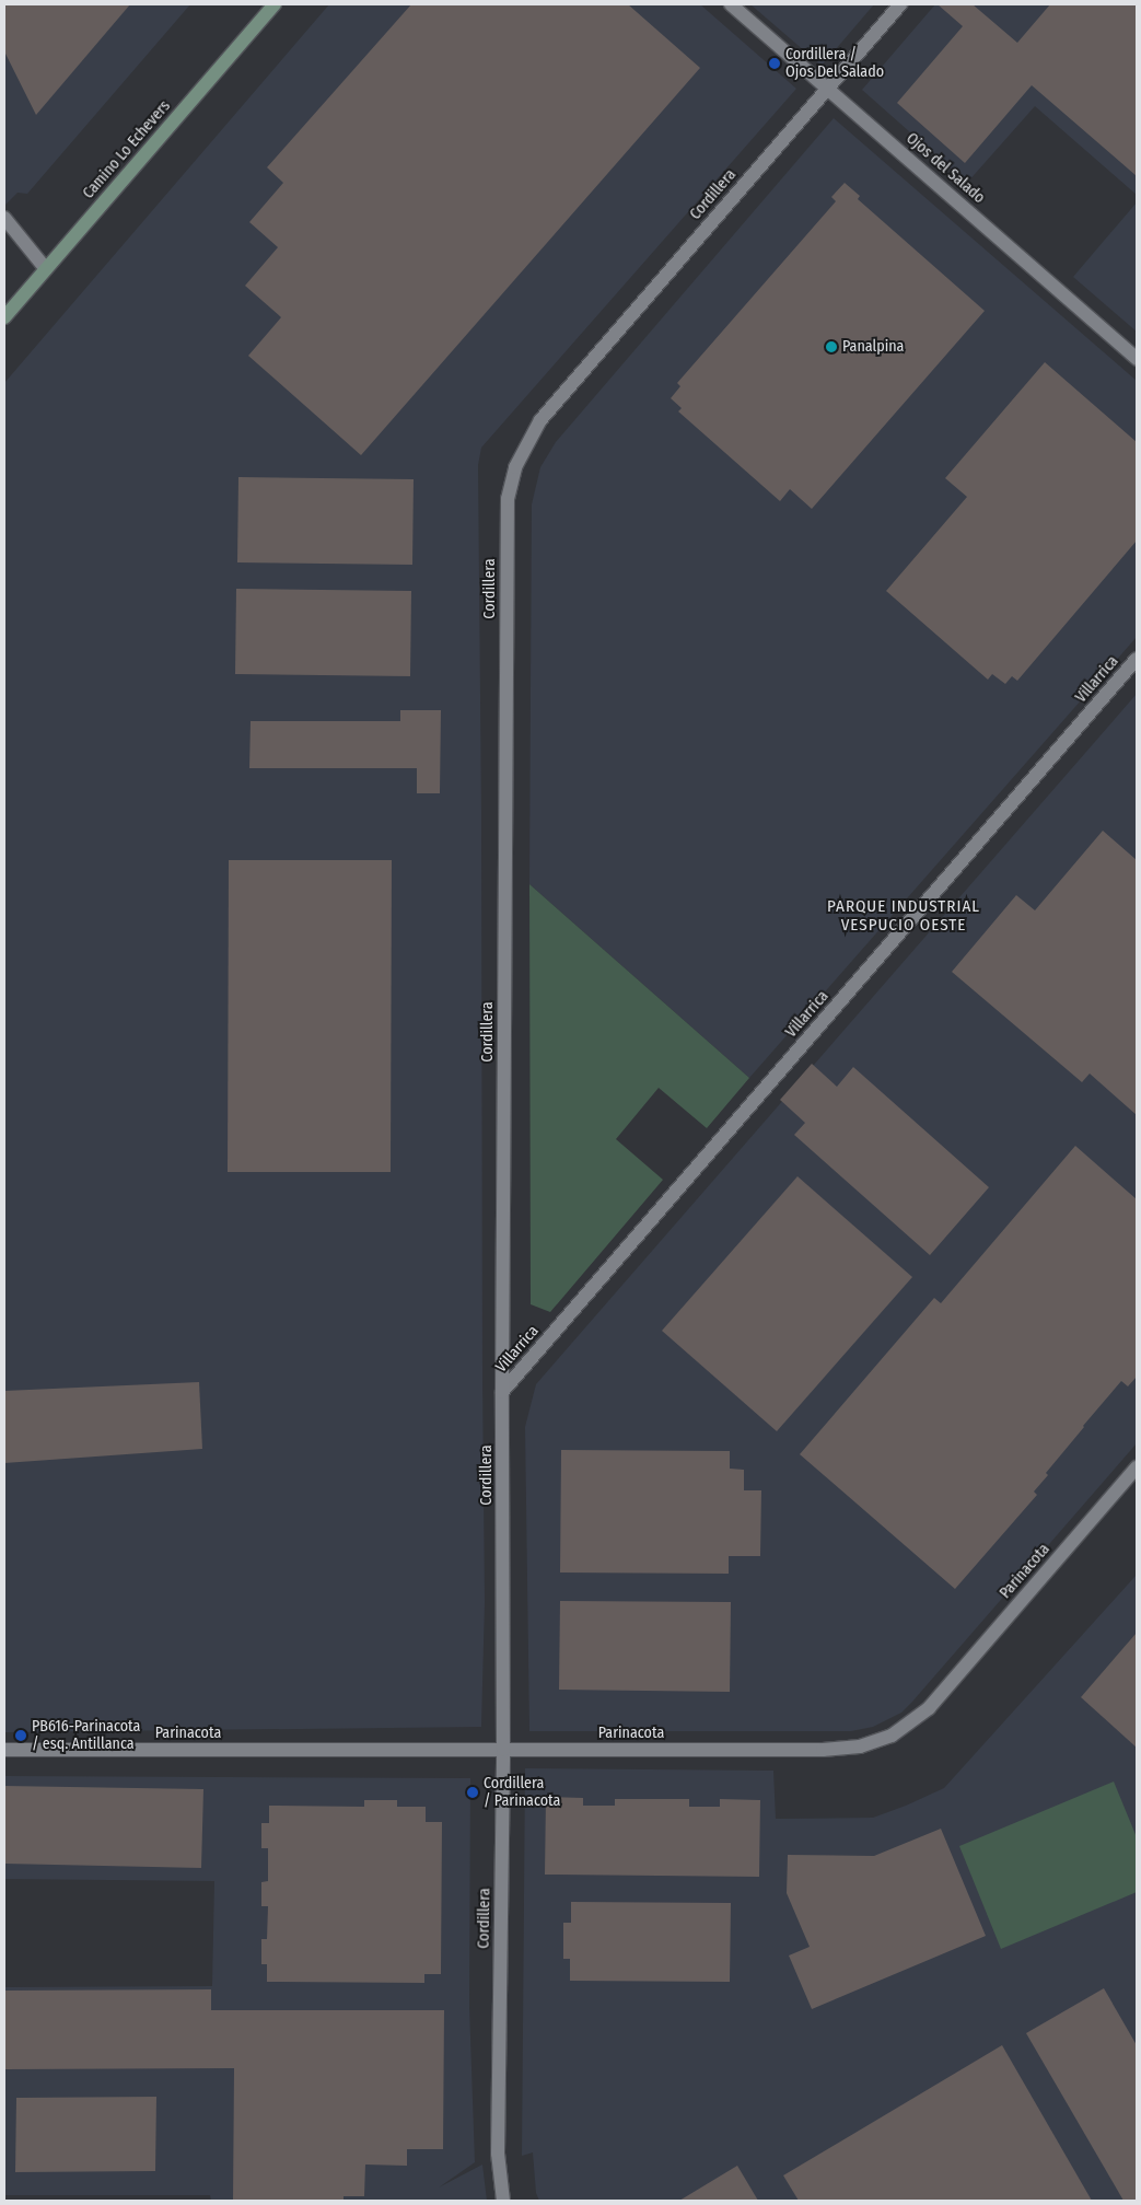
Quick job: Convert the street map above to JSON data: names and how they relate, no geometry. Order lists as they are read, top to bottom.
{
  "streets": {
    "main road": ["Camino Lo Echevers"],
    "street": [
      "Ojos del Salado",
      "Cordillera",
      "Villarrica",
      "Parinacota"
    ]
  },
  "crossings": [
    ["Ojos del Salado", "Cordillera"],
    ["Cordillera", "Villarrica"],
    ["Cordillera", "Parinacota"]
  ],
  "districts": ["PARQUE INDUSTRIAL VESPUCIO OESTE"],
  "places": [
    "Cordillera / Ojos Del Salado",
    "Panalpina",
    "PB616-Parinacota / esq. Antillanca",
    "Cordillera / Parinacota"
  ]
}
